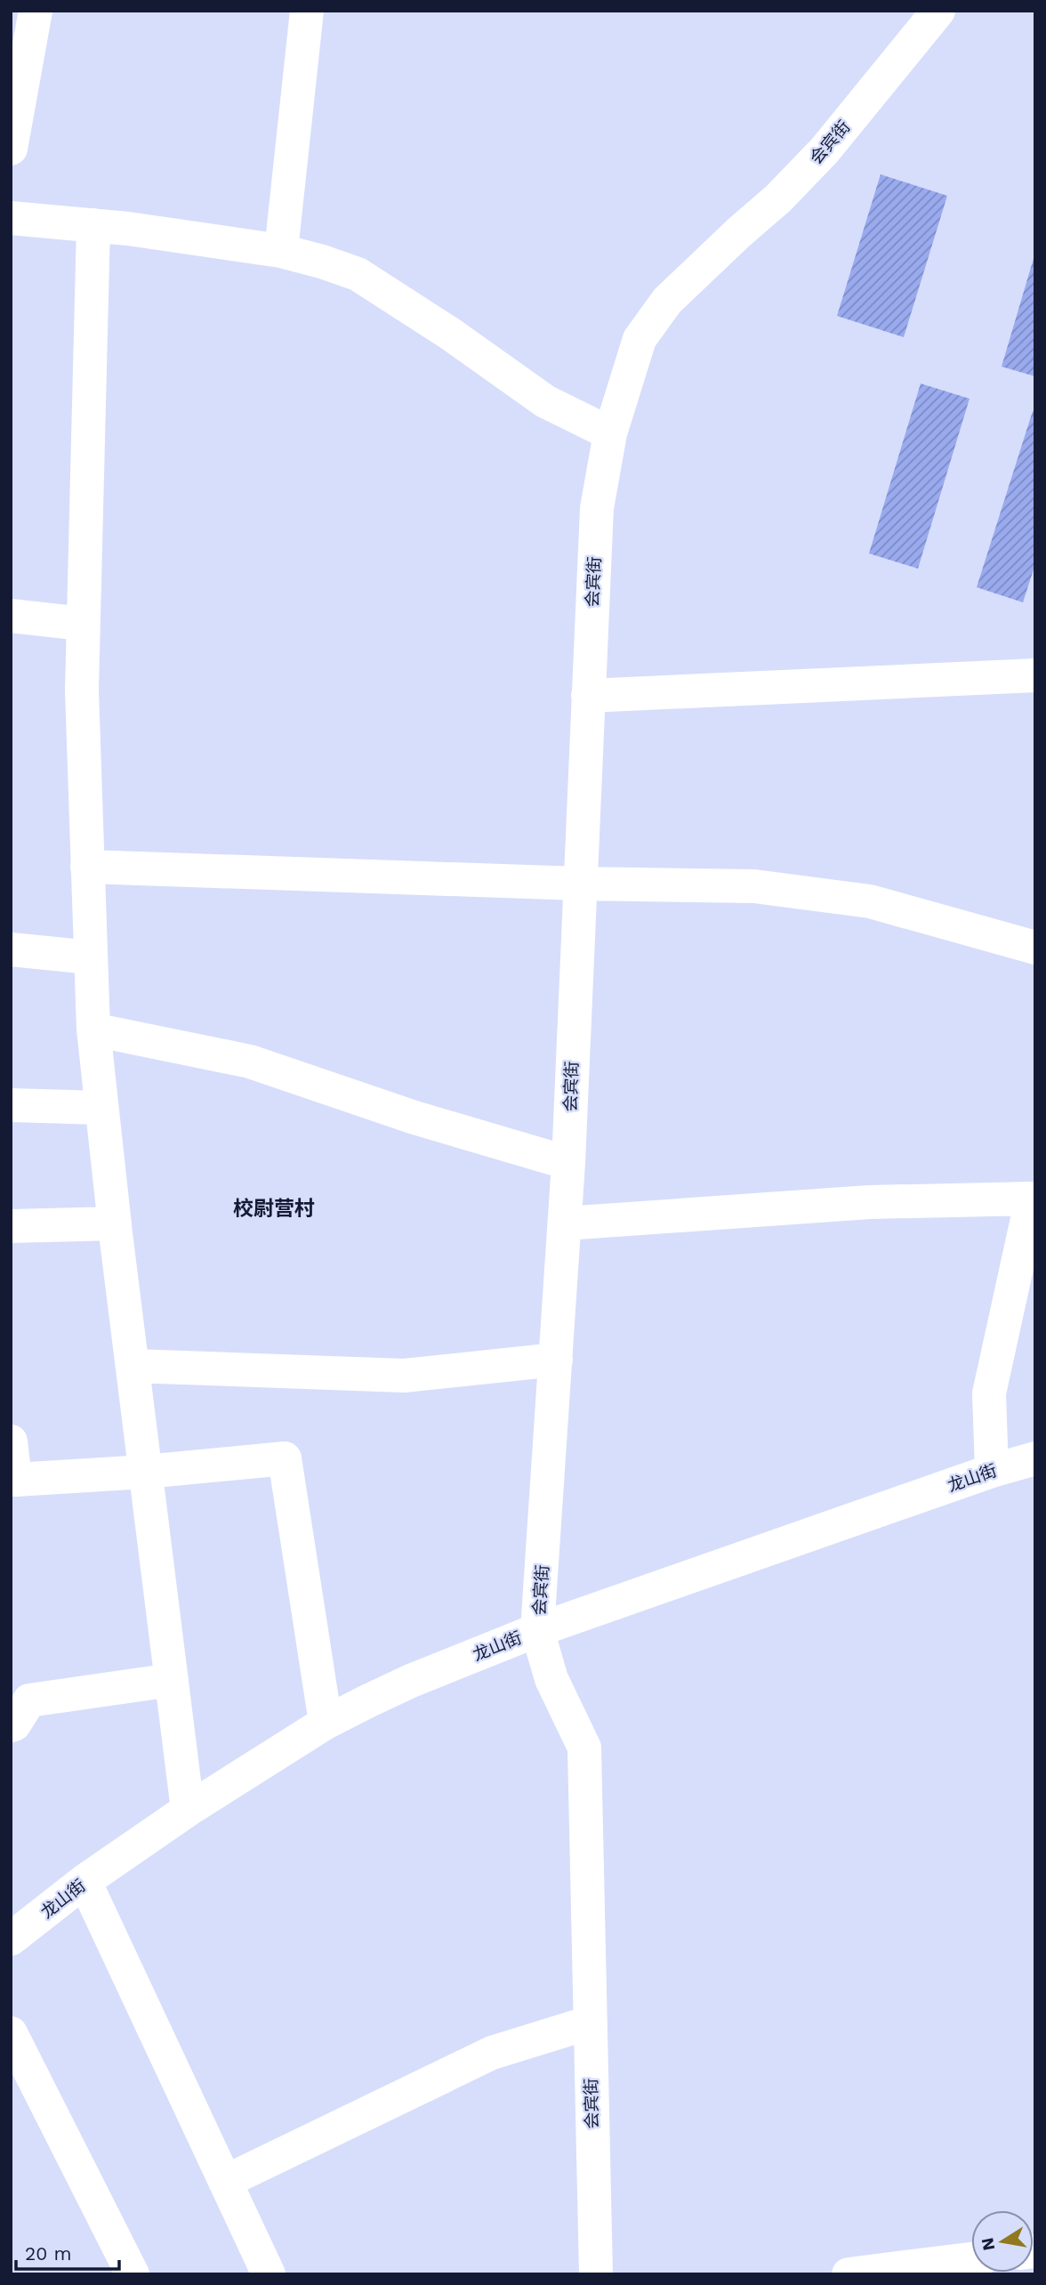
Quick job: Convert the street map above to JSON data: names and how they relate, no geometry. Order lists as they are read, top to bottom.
{
  "streets": {
    "street": ["会宾街", "龙山街"]
  },
  "crossings": [
    ["会宾街", "龙山街"]
  ],
  "districts": ["校尉营村"],
  "scale_bar": "20 m",
  "north": "left"
}
